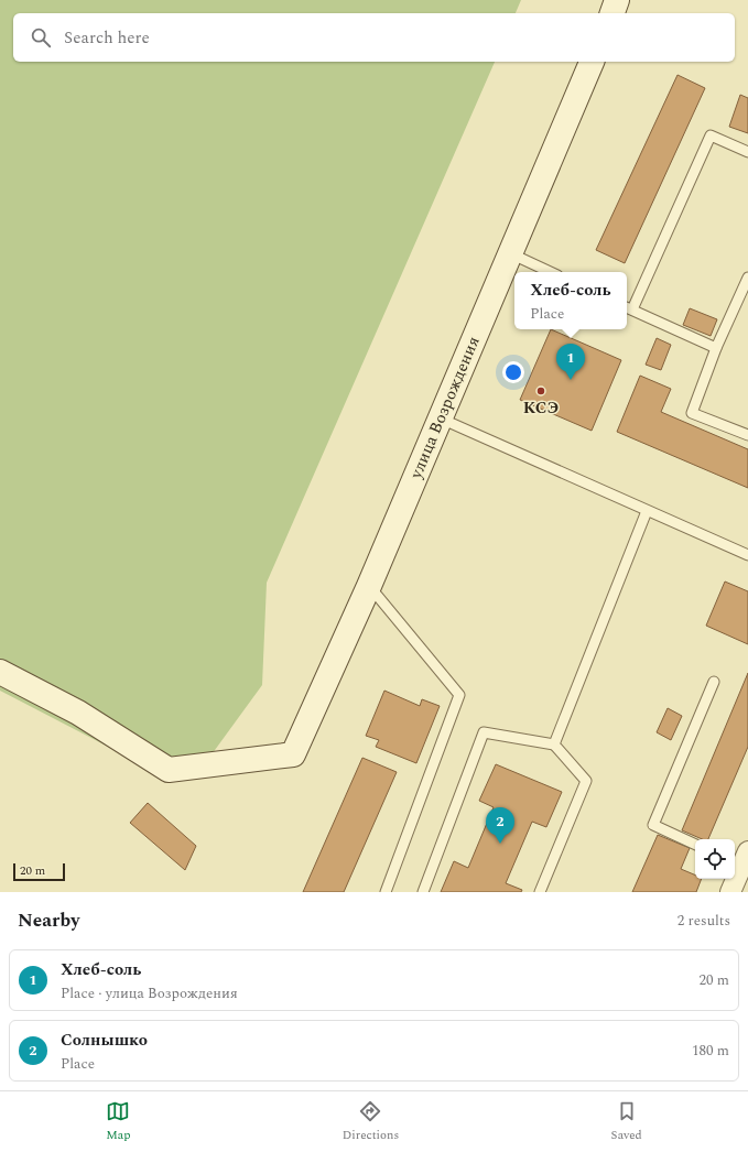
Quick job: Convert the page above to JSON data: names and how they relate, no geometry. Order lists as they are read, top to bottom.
{
  "streets": {
    "street": ["улица Возрождения"]
  },
  "places": ["КСЭ"],
  "scale_bar": "20 m",
  "page": {
    "search": "Search here",
    "popup": ["Хлеб-соль", "Place"],
    "pins": ["1", "2"],
    "scale": "20 m",
    "heading": ["Nearby", "2 results"],
    "list": [
      {
        "mark": "1",
        "name": "Хлеб-соль",
        "note": "Place · улица Возрождения",
        "value": "20 m"
      },
      {
        "mark": "2",
        "name": "Солнышко",
        "note": "Place",
        "value": "180 m"
      }
    ],
    "nav": ["Map", "Directions", "Saved"]
  }
}
